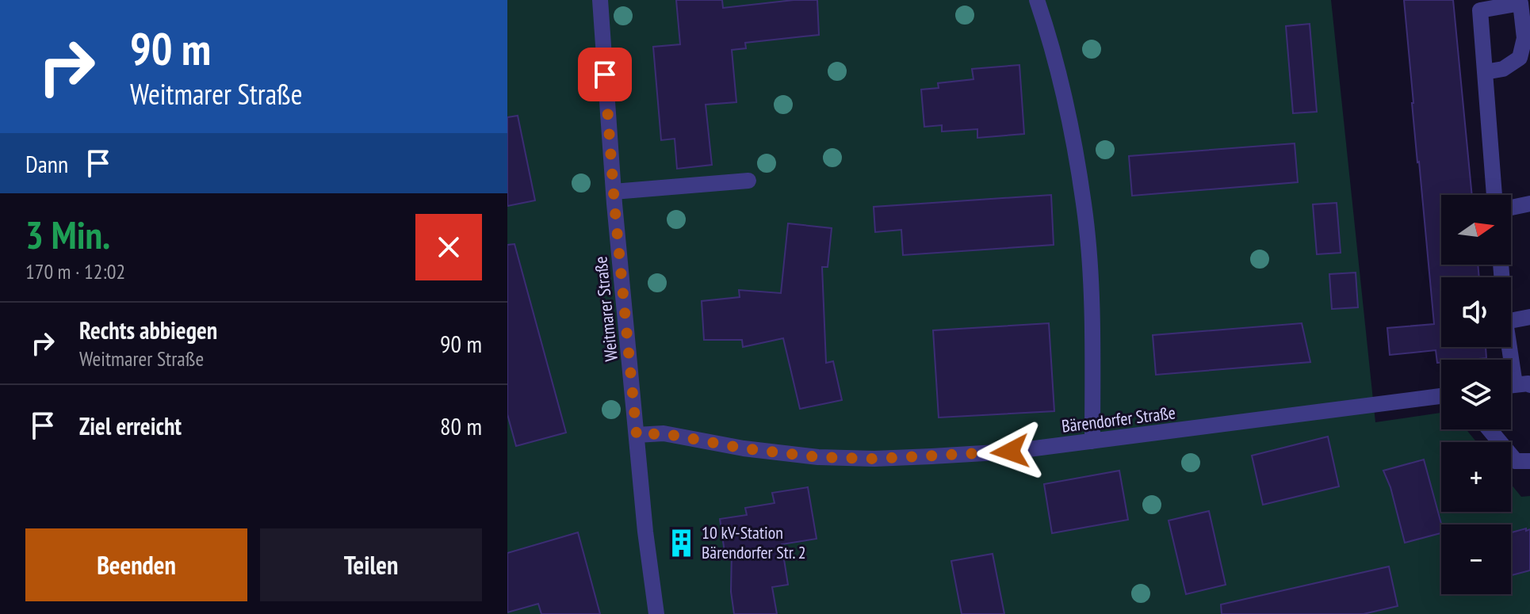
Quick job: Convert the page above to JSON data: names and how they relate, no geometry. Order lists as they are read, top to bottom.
{
  "streets": {
    "street": ["Weitmarer Straße", "Bärendorfer Straße"]
  },
  "crossings": [
    ["Weitmarer Straße", "Bärendorfer Straße"]
  ],
  "places": {
    "building": ["10 kV-Station Bärendorfer Str. 2"]
  },
  "north": "right",
  "page": {
    "turn": ["90 m", "Weitmarer Straße"],
    "then": "Dann",
    "heading": ["3 Min.", "170 m · 12:02"],
    "map_buttons": ["+", "−"],
    "list": [
      {
        "name": "Rechts abbiegen",
        "note": "Weitmarer Straße",
        "value": "90 m"
      },
      {
        "name": "Ziel erreicht",
        "value": "80 m"
      }
    ],
    "buttons": ["Beenden", "Teilen"]
  }
}
